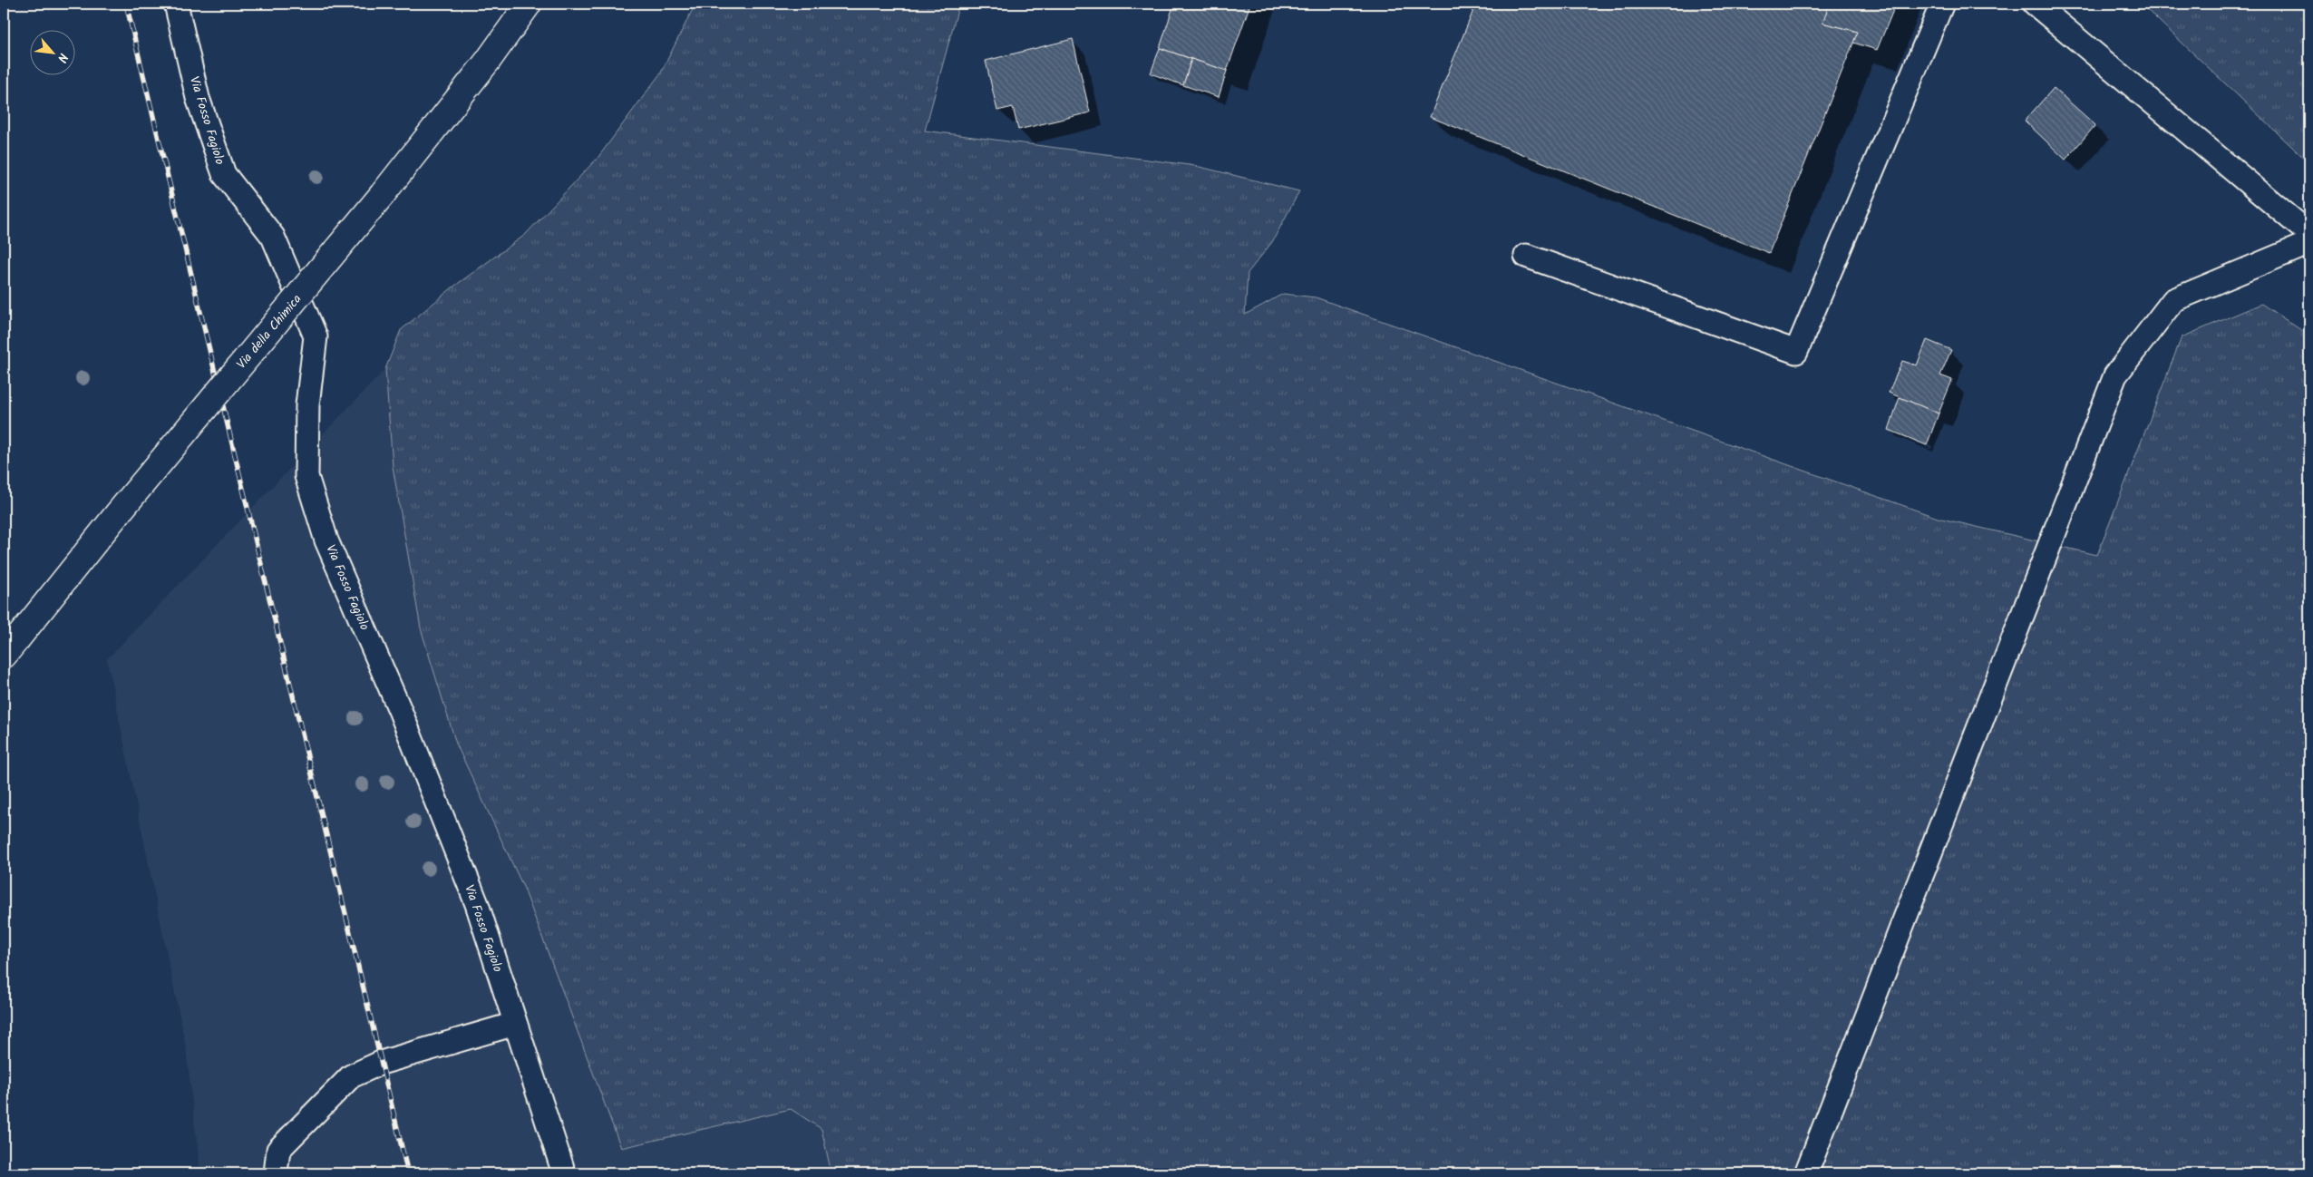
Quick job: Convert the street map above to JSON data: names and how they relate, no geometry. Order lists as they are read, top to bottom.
{
  "streets": {
    "main road": ["Via della Chimica"],
    "lane": ["Via Fosso Fagiolo"]
  },
  "north": "bottom right"
}
